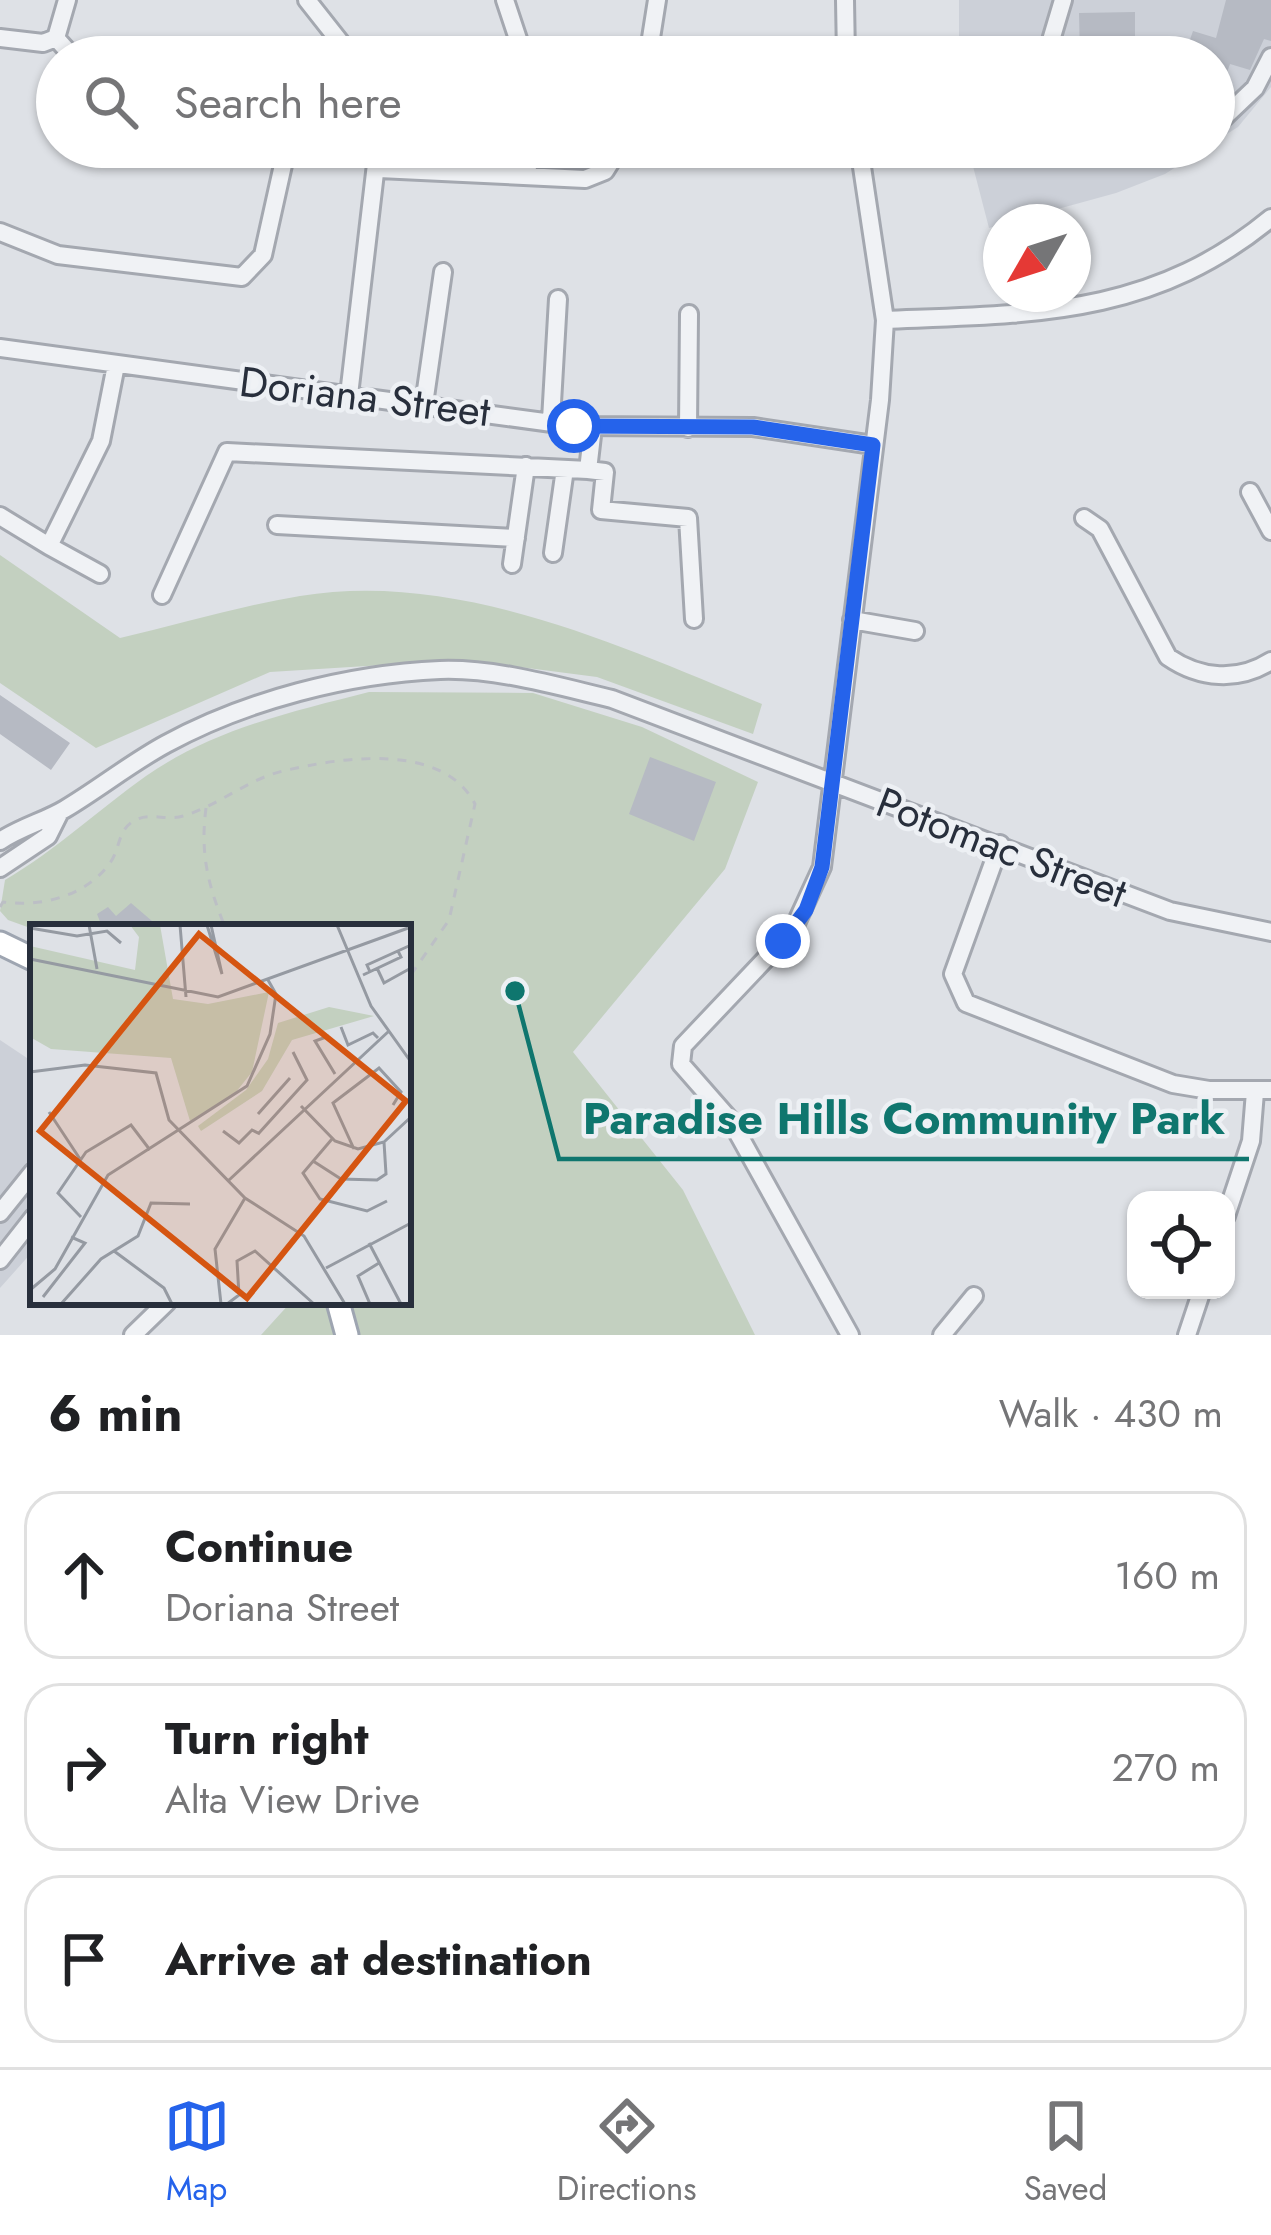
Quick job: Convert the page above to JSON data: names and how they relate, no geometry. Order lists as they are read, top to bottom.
{
  "streets": {
    "street": ["Doriana Street", "Potomac Street"]
  },
  "places": ["Paradise Hills Community Park"],
  "north": "bottom left",
  "page": {
    "search": "Search here",
    "heading": ["6 min", "Walk · 430 m"],
    "list": [
      ["Continue", "Doriana Street", "160 m"],
      ["Turn right", "Alta View Drive", "270 m"],
      "Arrive at destination"
    ],
    "nav": ["Map", "Directions", "Saved"]
  }
}
